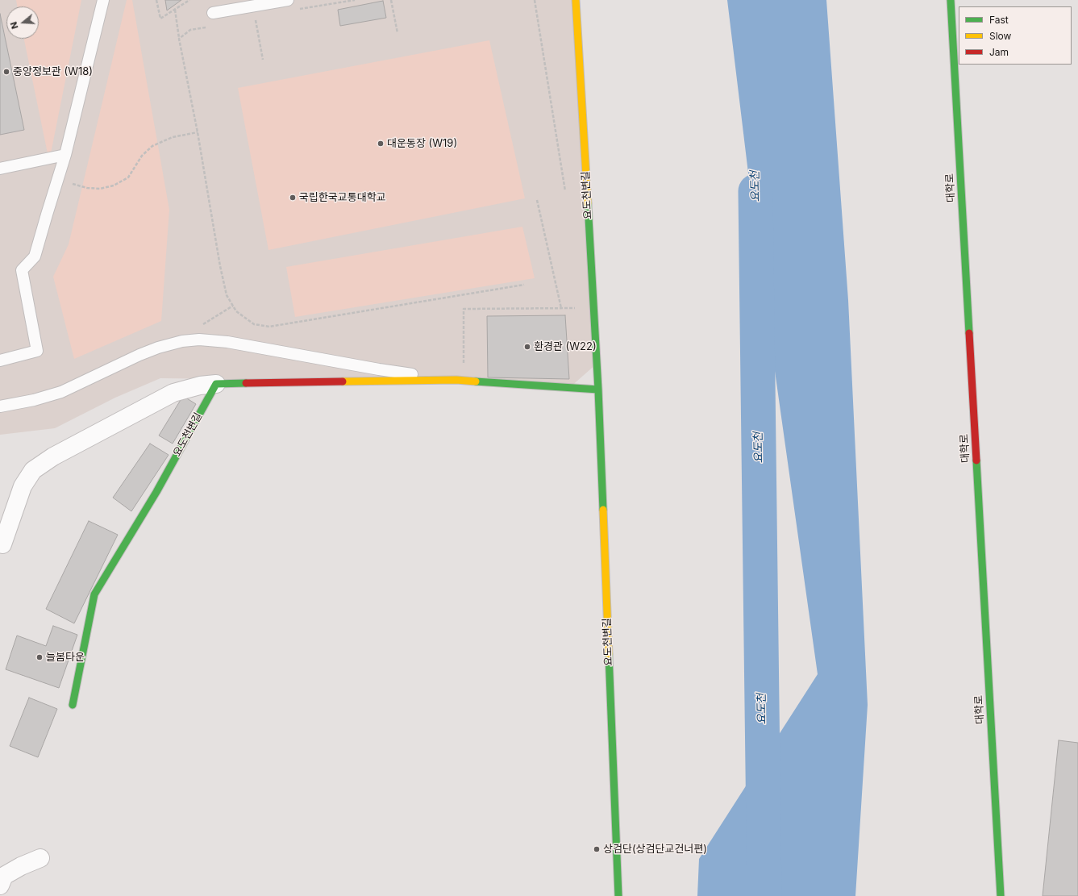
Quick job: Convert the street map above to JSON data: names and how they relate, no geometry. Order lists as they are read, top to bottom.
{
  "streets": {
    "street": ["대학로", "요도천변길"]
  },
  "water": ["요도천"],
  "places": [
    "중앙정보관 (W18)",
    "대운동장 (W19)",
    "국립한국교통대학교",
    "환경관 (W22)",
    "늘봄타운",
    "상검단(상검단교건너편)"
  ],
  "legend": ["Fast", "Slow", "Jam"],
  "north": "left"
}
